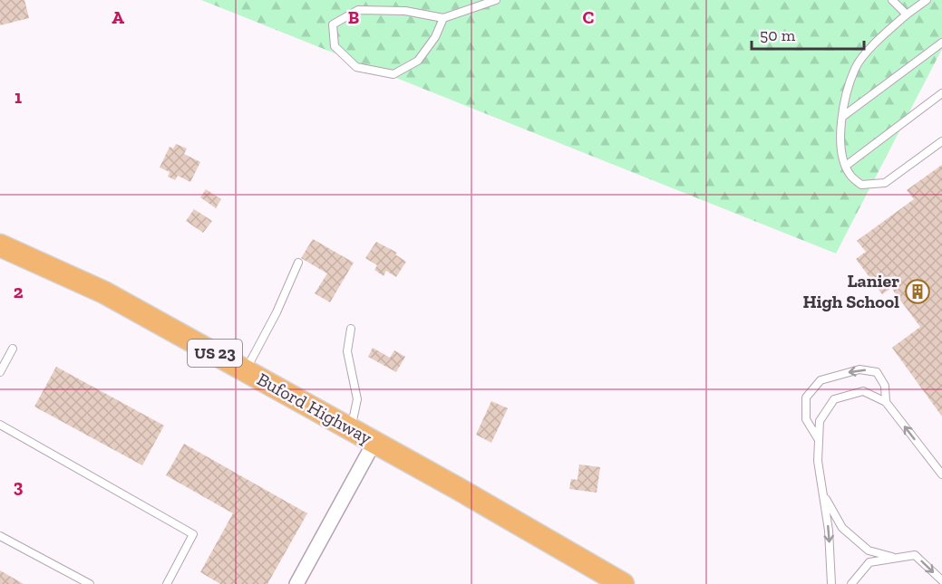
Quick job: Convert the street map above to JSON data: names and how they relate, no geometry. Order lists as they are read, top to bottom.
{
  "streets": {
    "main road": ["US 23", "Buford Highway"]
  },
  "places": {
    "building": ["Lanier High School"]
  },
  "scale_bar": "50 m",
  "grid": {
    "columns": ["A", "B", "C"],
    "rows": ["1", "2", "3"]
  }
}
